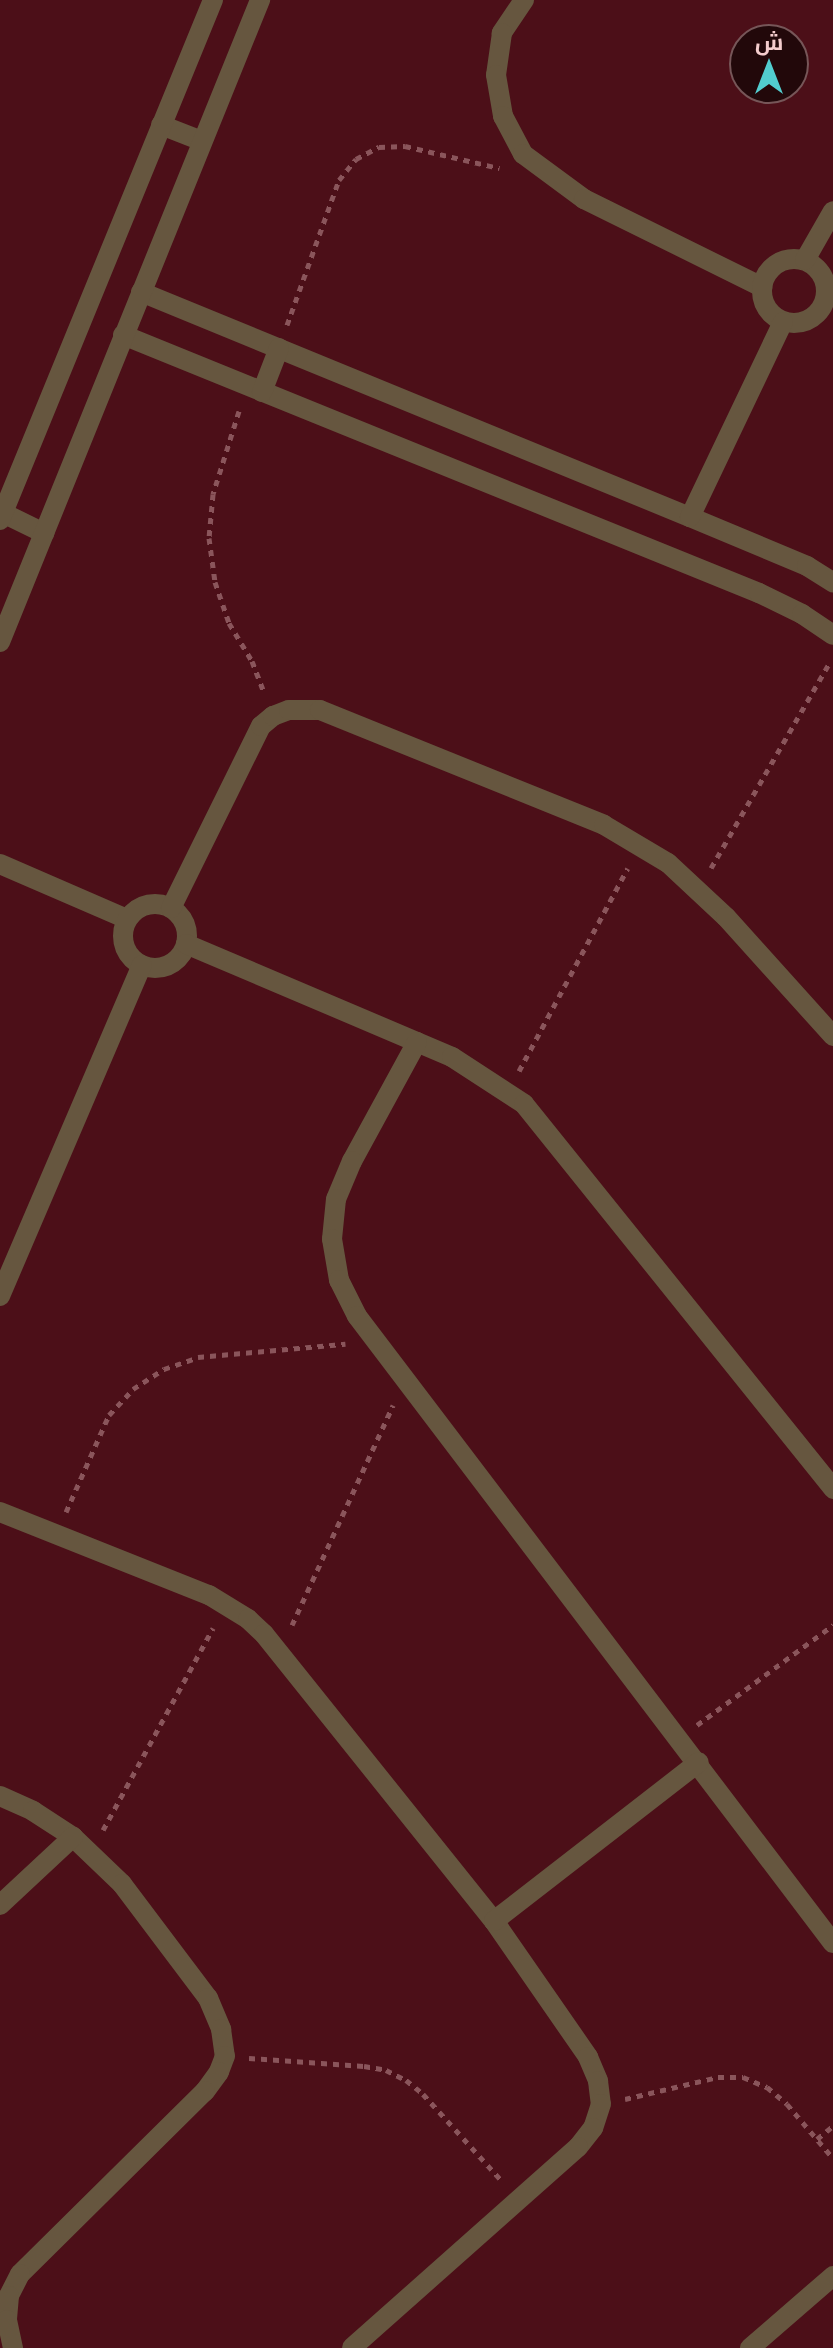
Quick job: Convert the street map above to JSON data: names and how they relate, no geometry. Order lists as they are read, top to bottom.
{
  "north": "top"
}
